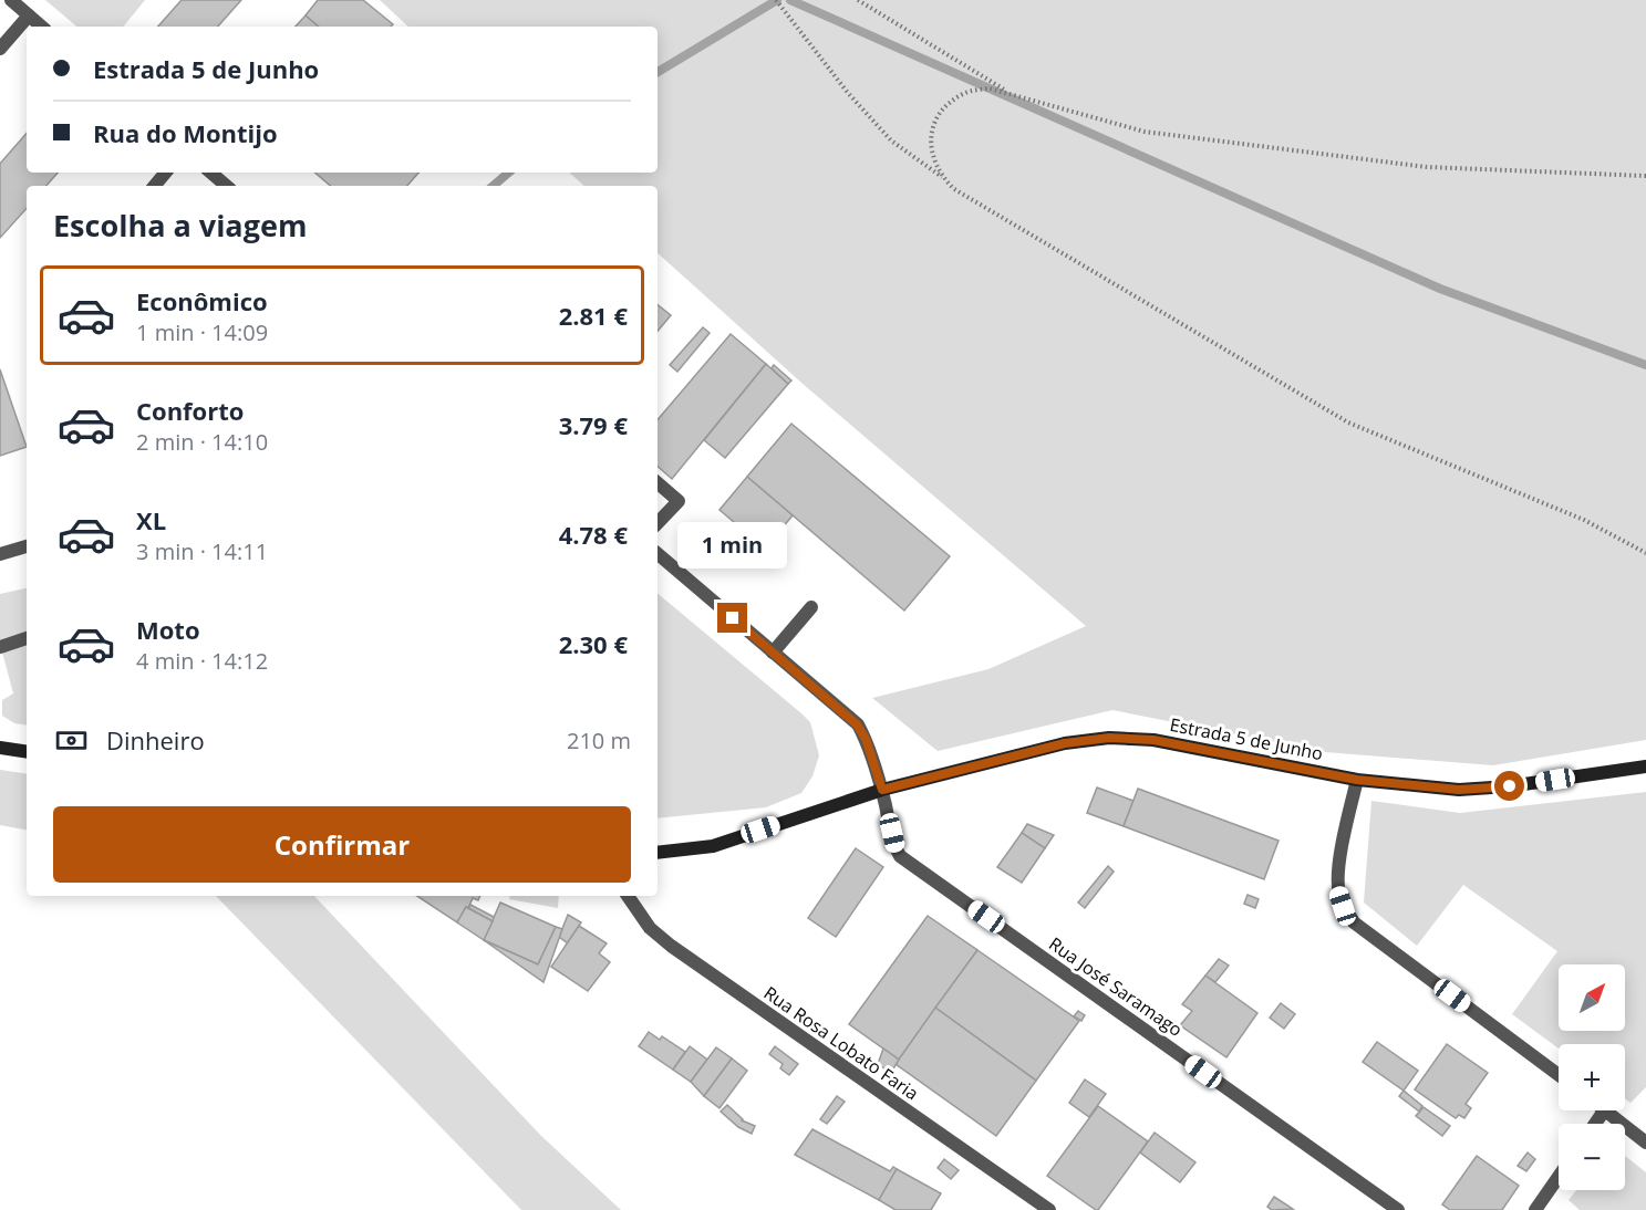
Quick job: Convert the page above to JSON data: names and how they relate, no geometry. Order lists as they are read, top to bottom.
{
  "streets": {
    "street": ["Estrada 5 de Junho", "Rua José Saramago", "Rua Rosa Lobato Faria"]
  },
  "crossings": [
    ["Estrada 5 de Junho", "Rua José Saramago"]
  ],
  "north": "top right",
  "page": {
    "banner": ["Estrada 5 de Junho", "Rua do Montijo"],
    "heading": "Escolha a viagem",
    "list": [
      {
        "name": "Econômico",
        "note": "1 min · 14:09",
        "value": "2.81 €"
      },
      {
        "name": "Conforto",
        "note": "2 min · 14:10",
        "value": "3.79 €"
      },
      {
        "name": "XL",
        "note": "3 min · 14:11",
        "value": "4.78 €"
      },
      {
        "name": "Moto",
        "note": "4 min · 14:12",
        "value": "2.30 €"
      }
    ],
    "bubble": "1 min",
    "pay": ["Dinheiro", "210 m"],
    "buttons": "Confirmar",
    "map_buttons": ["+", "−"]
  }
}
